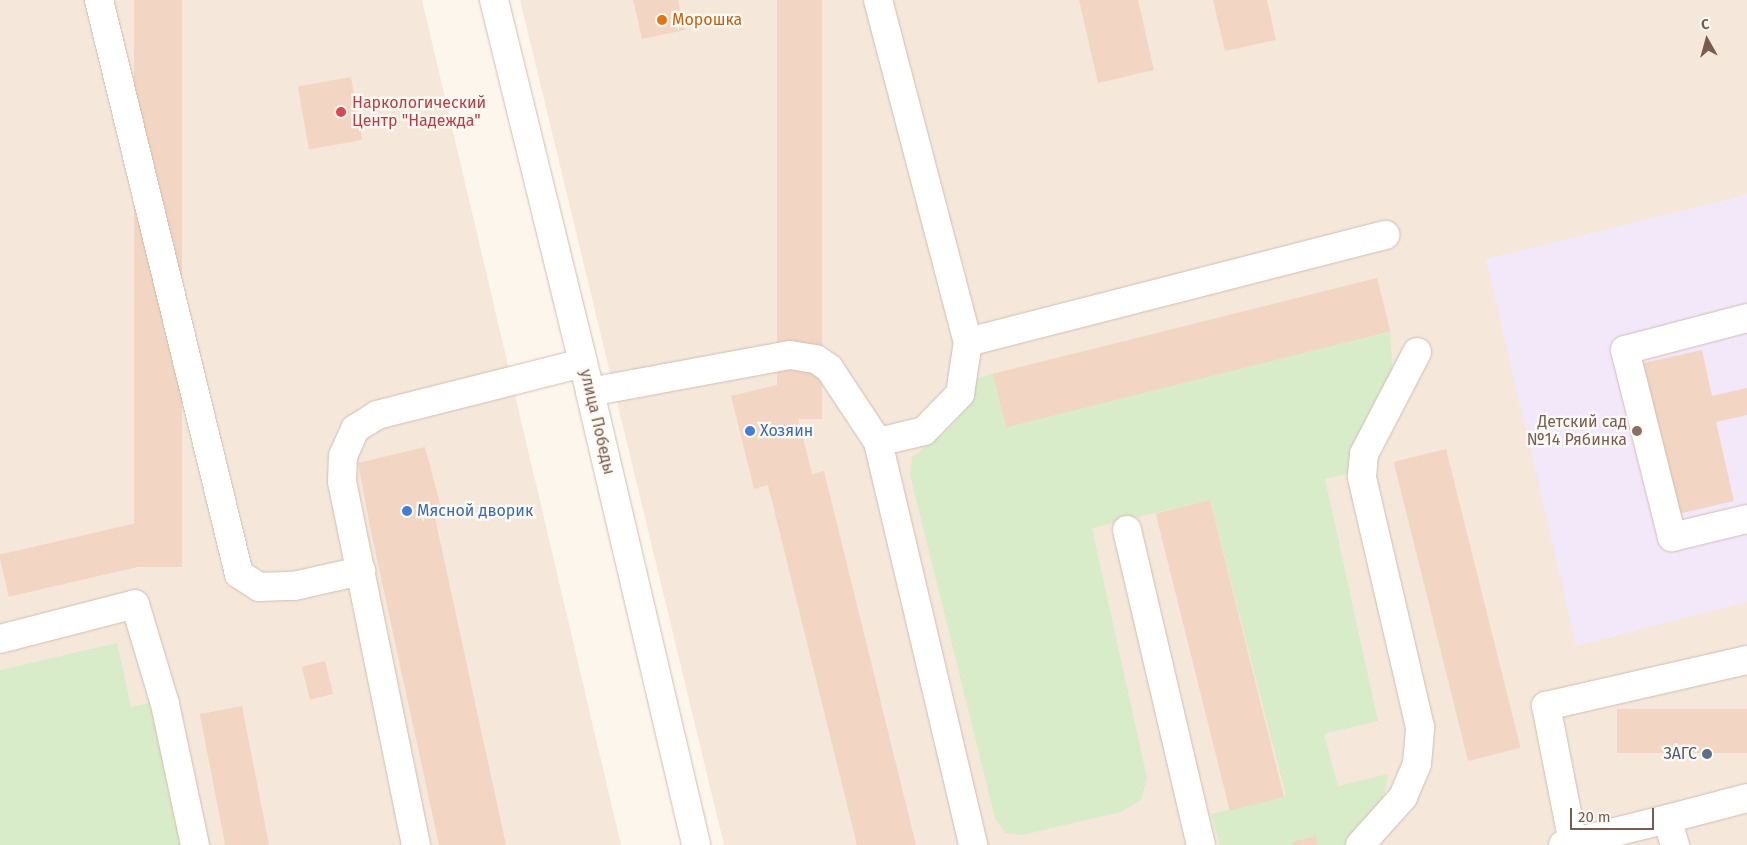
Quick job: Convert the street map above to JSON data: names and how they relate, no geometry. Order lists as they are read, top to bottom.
{
  "streets": {
    "street": ["улица Победы"]
  },
  "places": [
    "Морошка",
    "Наркологический Центр \"Надежда\"",
    "Хозяин",
    "Детский сад №14 Рябинка",
    "Мясной дворик",
    "ЗАГС"
  ],
  "scale_bar": "20 m",
  "north": "top"
}
